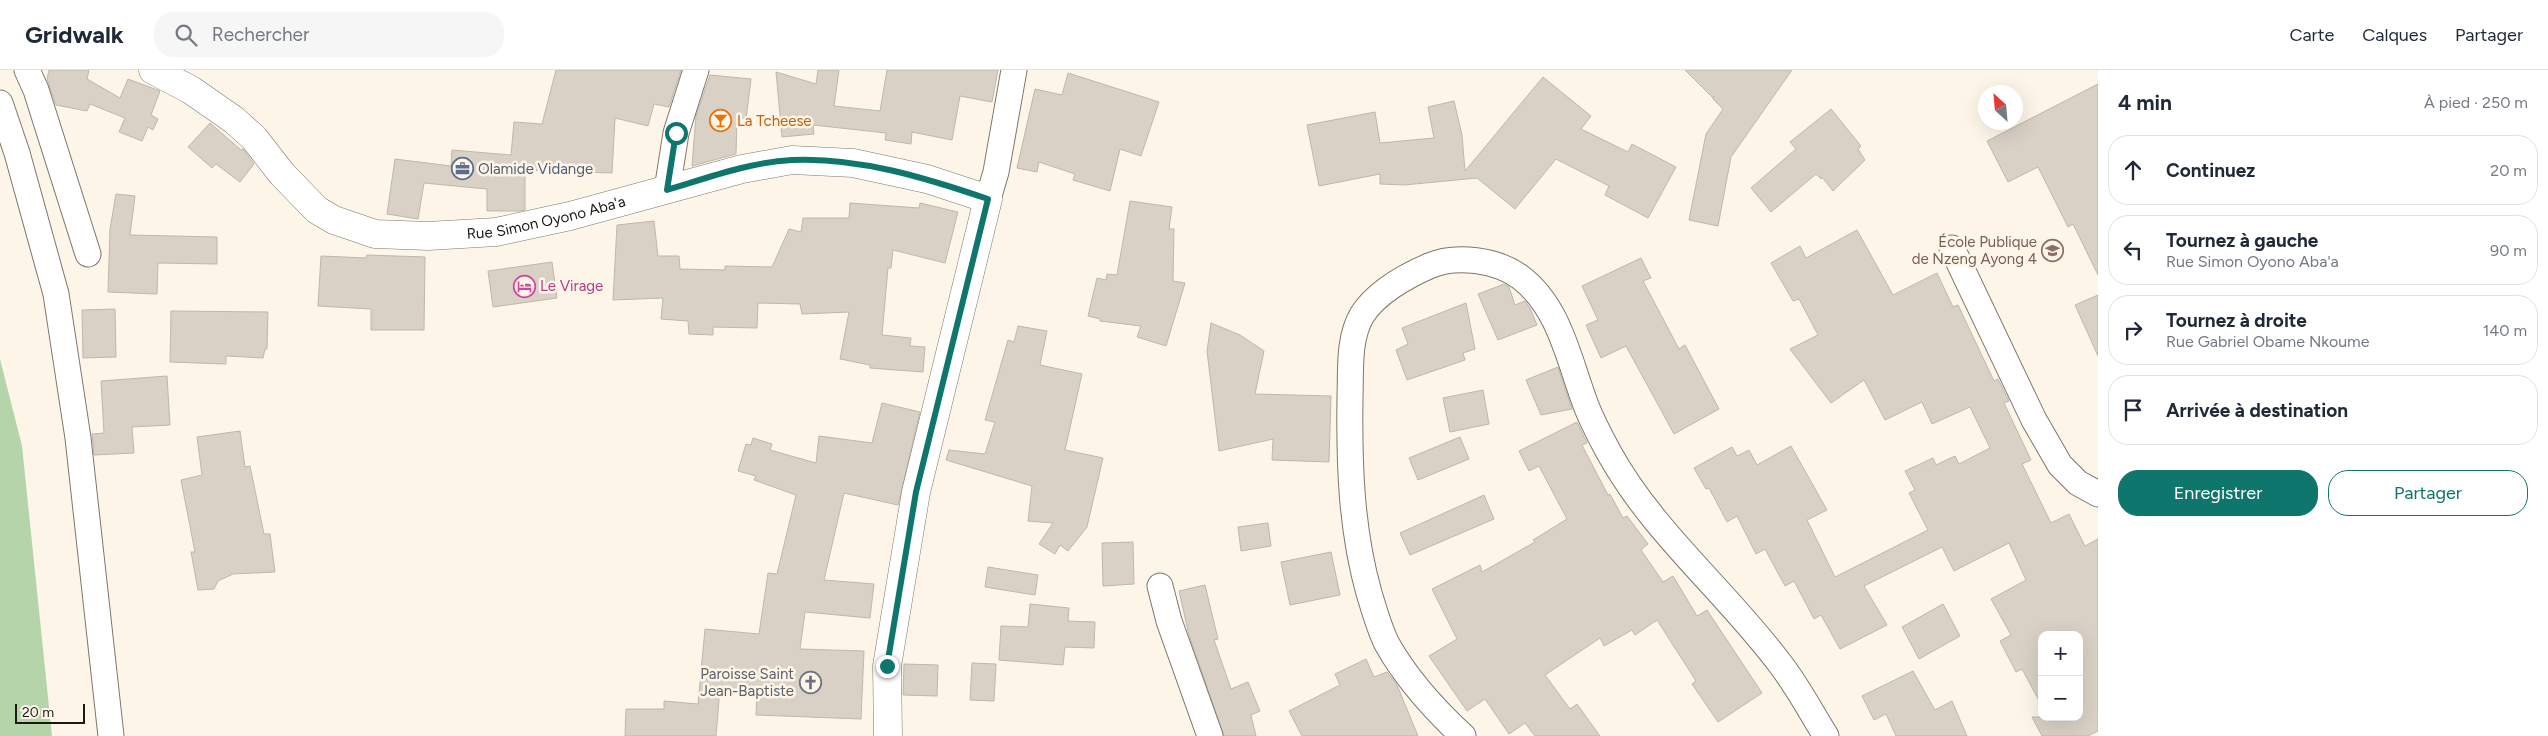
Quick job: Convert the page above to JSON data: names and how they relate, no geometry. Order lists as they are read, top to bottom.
{
  "streets": {
    "street": ["Rue Simon Oyono Aba'a"]
  },
  "places": {
    "bar": ["La Tcheese"],
    "office": ["Olamide Vidange"],
    "school or university": ["École Publique de Nzeng Ayong 4"],
    "hotel": ["Le Virage"],
    "church": ["Paroisse Saint Jean-Baptiste"]
  },
  "scale_bar": "20 m",
  "north": "top left",
  "page": {
    "header": "Gridwalk",
    "search": "Rechercher",
    "nav": ["Carte", "Calques", "Partager"],
    "heading": ["4 min", "À pied · 250 m"],
    "list": [
      ["Continuez", "20 m"],
      ["Tournez à gauche", "Rue Simon Oyono Aba'a", "90 m"],
      ["Tournez à droite", "Rue Gabriel Obame Nkoume", "140 m"],
      "Arrivée à destination"
    ],
    "buttons": ["Enregistrer", "Partager"],
    "map_buttons": ["+", "−"],
    "scale": "20 m"
  }
}
